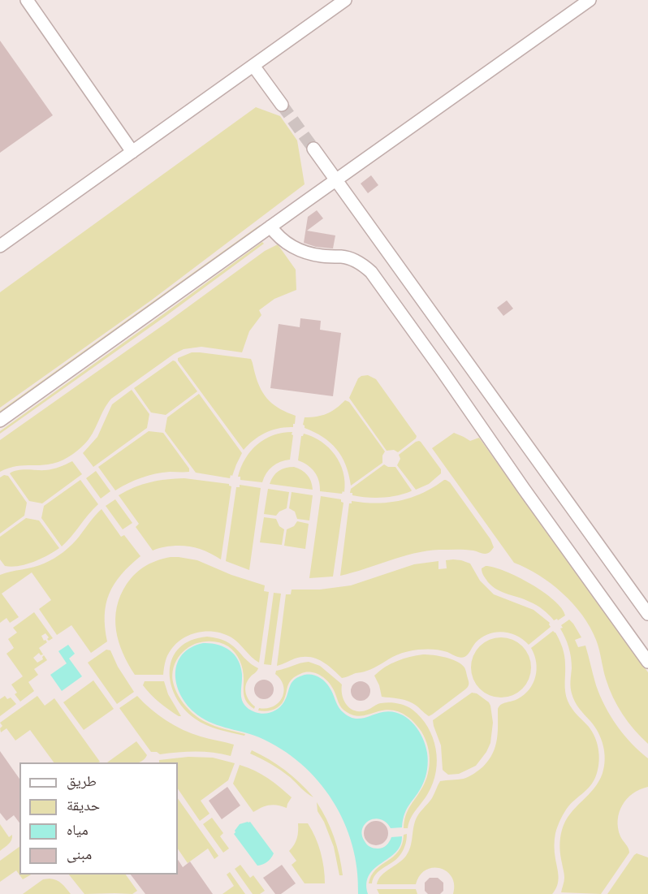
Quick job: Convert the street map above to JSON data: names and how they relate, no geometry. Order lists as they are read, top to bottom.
{
  "legend": [
    "طريق",
    "حديقة",
    "مياه",
    "مبنى"
  ]
}
